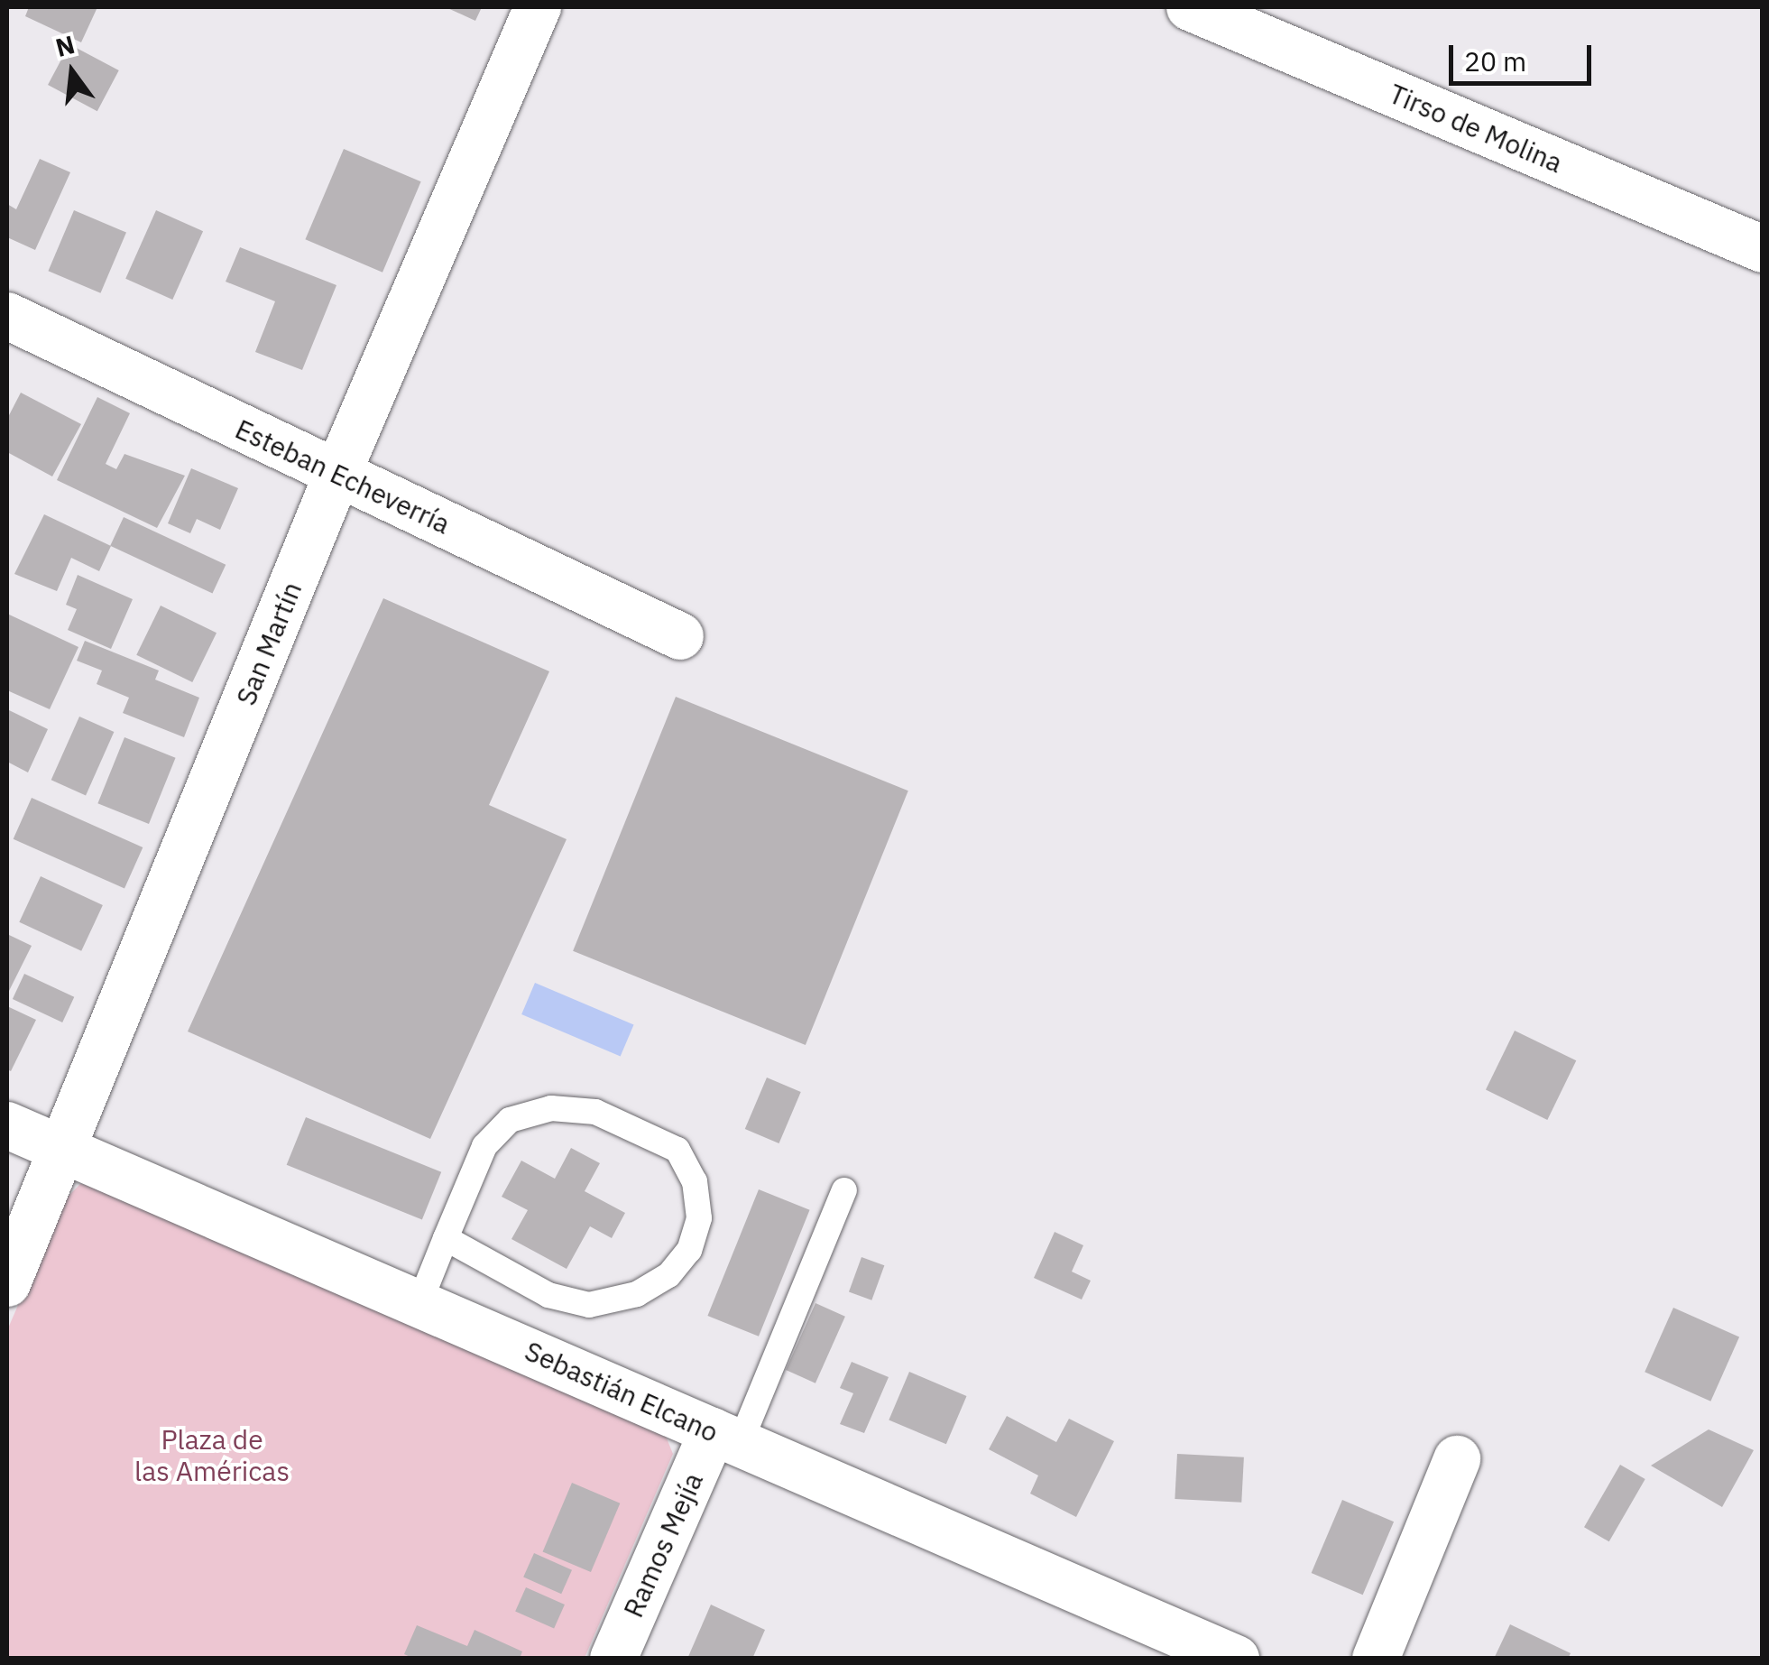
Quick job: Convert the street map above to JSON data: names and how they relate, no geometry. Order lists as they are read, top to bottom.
{
  "streets": {
    "street": [
      "Tirso de Molina",
      "Esteban Echeverría",
      "San Martín",
      "Sebastián Elcano",
      "Ramos Mejía"
    ]
  },
  "crossings": [
    ["Esteban Echeverría", "San Martín"],
    ["San Martín", "Sebastián Elcano"],
    ["Sebastián Elcano", "Ramos Mejía"]
  ],
  "parks": ["Plaza de las Américas"],
  "scale_bar": "20 m",
  "north": "top"
}
